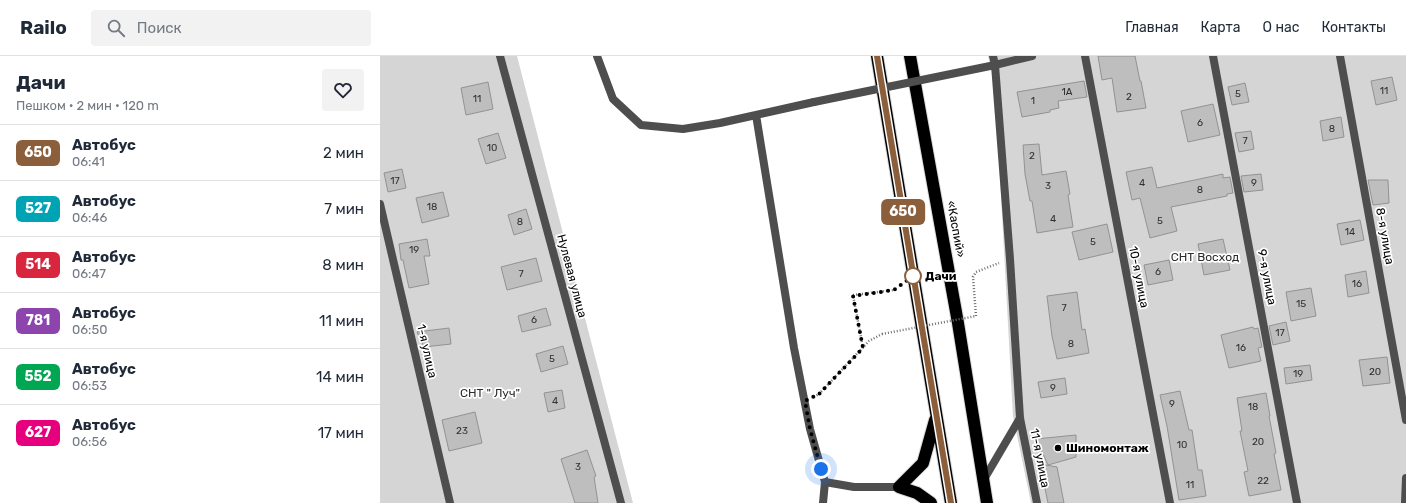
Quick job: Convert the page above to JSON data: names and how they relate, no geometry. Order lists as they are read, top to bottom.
{
  "streets": {
    "highway": ["«Каспий»"],
    "street": [
      "8-я улица",
      "Нулевая улица",
      "10-я улица",
      "9-я улица",
      "1-я улица",
      "11-я улица"
    ]
  },
  "parks": ["СНТ Восход", "СНТ \" Луч\""],
  "places": ["Дачи", "Шиномонтаж"],
  "lines": ["bus line 650"],
  "house_numbers": [
    "11",
    "1А",
    "5",
    "2",
    "11",
    "1",
    "6",
    "8",
    "7",
    "10",
    "2",
    "17",
    "4",
    "9",
    "3",
    "8",
    "18",
    "4",
    "5",
    "8",
    "14",
    "5",
    "19",
    "6",
    "7",
    "16",
    "15",
    "7",
    "6",
    "17",
    "8",
    "16",
    "5",
    "20",
    "19",
    "9",
    "4",
    "9",
    "18",
    "23",
    "20",
    "10",
    "3",
    "22",
    "11"
  ],
  "page": {
    "header": "Railo",
    "search": "Поиск",
    "nav": [
      "Главная",
      "Карта",
      "О нас",
      "Контакты"
    ],
    "heading": ["Дачи", "Пешком · 2 мин · 120 m"],
    "on_map": "650",
    "list": [
      {
        "mark": "650",
        "name": "Автобус",
        "note": "06:41",
        "value": "2 мин"
      },
      {
        "mark": "527",
        "name": "Автобус",
        "note": "06:46",
        "value": "7 мин"
      },
      {
        "mark": "514",
        "name": "Автобус",
        "note": "06:47",
        "value": "8 мин"
      },
      {
        "mark": "781",
        "name": "Автобус",
        "note": "06:50",
        "value": "11 мин"
      },
      {
        "mark": "552",
        "name": "Автобус",
        "note": "06:53",
        "value": "14 мин"
      },
      {
        "mark": "627",
        "name": "Автобус",
        "note": "06:56",
        "value": "17 мин"
      }
    ]
  }
}
